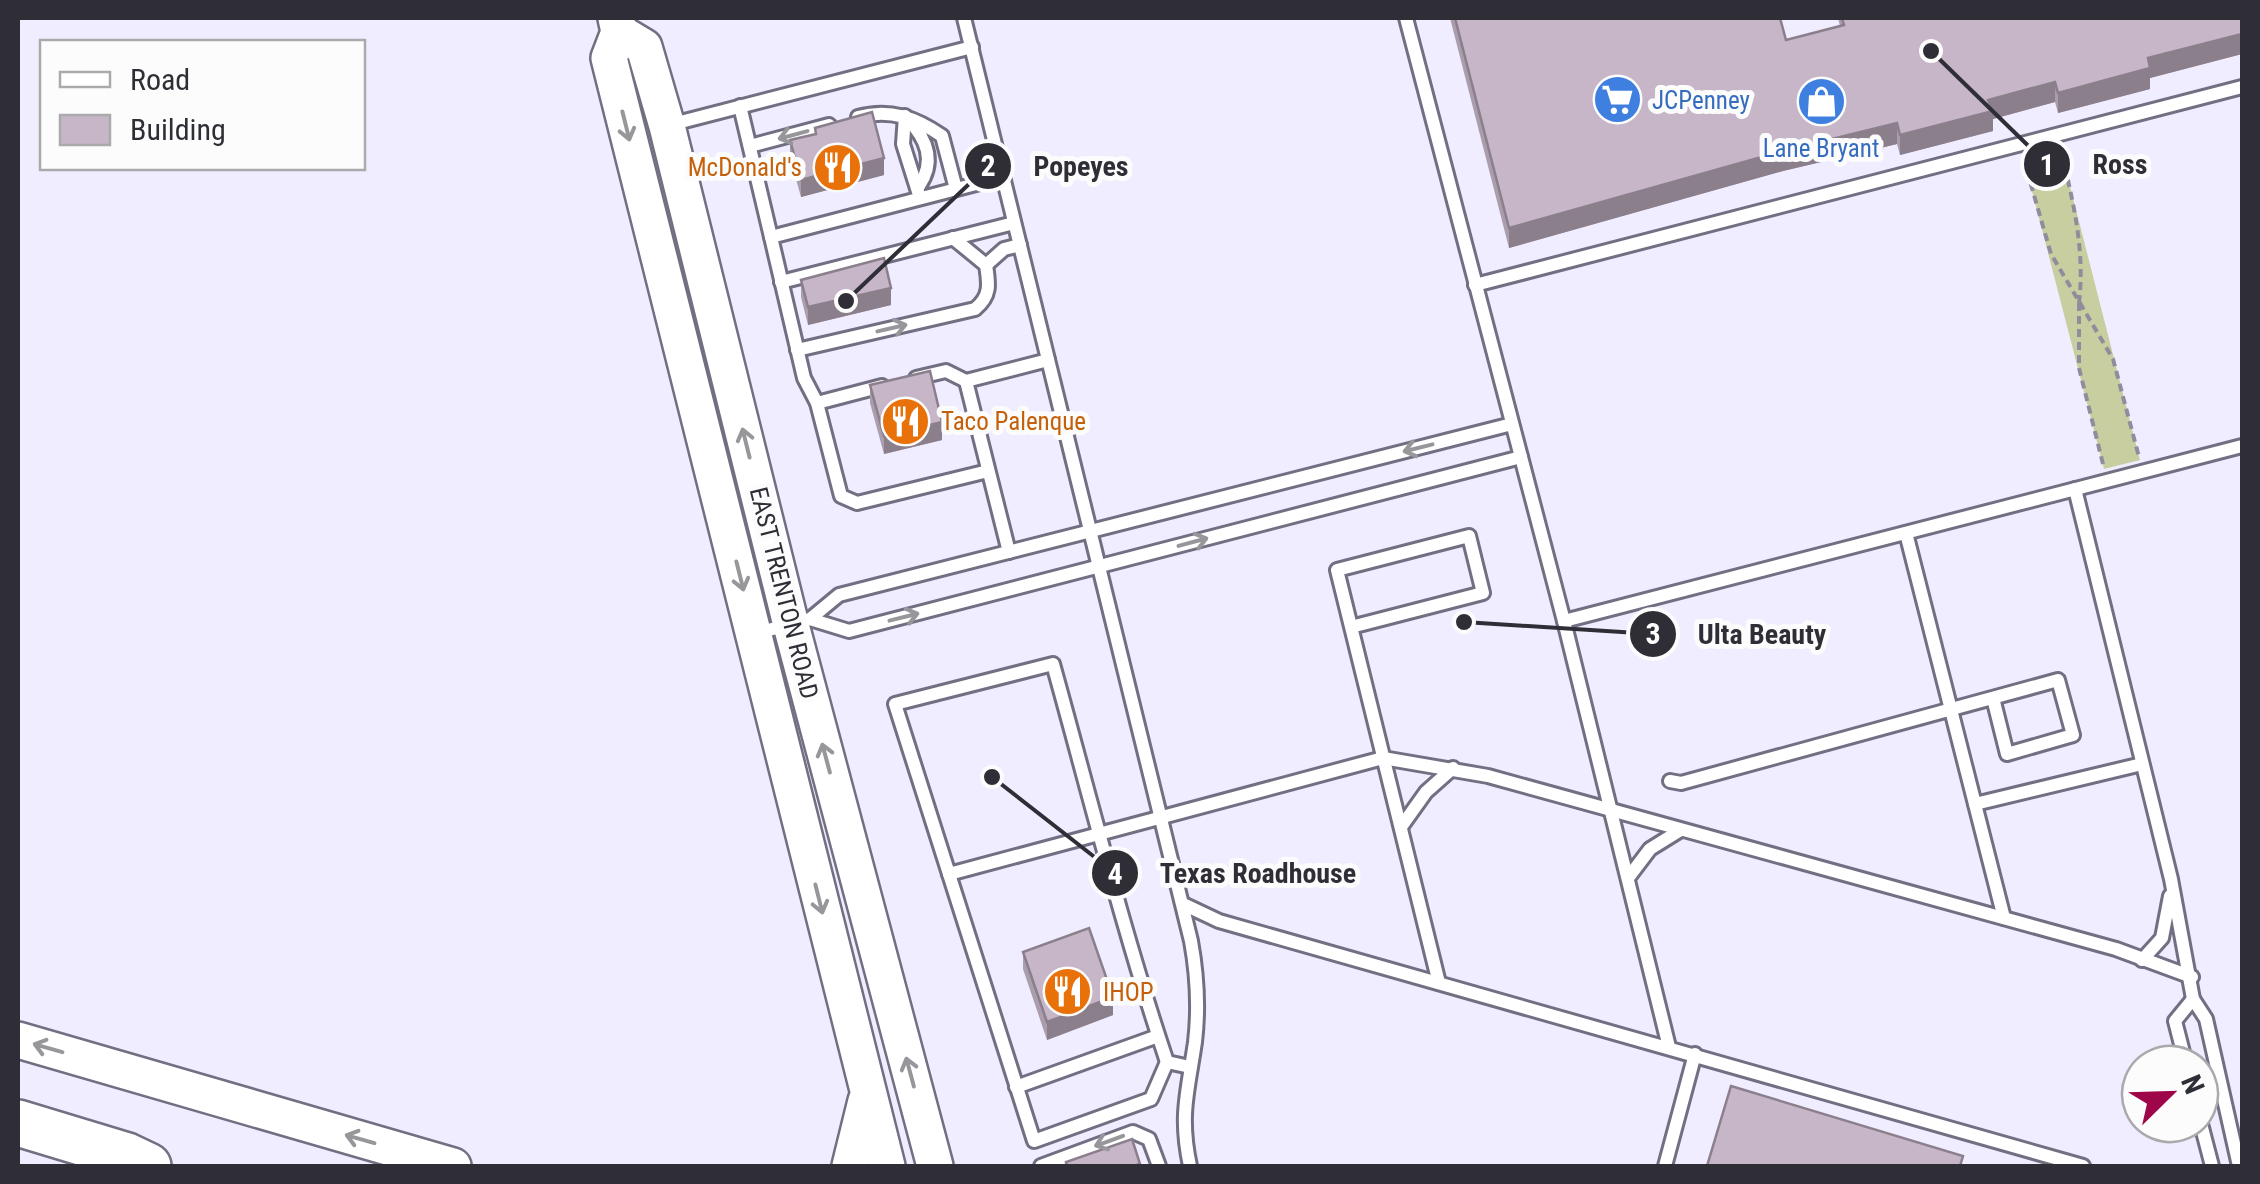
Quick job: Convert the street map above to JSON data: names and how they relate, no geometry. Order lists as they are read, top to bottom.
{
  "streets": {
    "main road": ["EAST TRENTON ROAD"]
  },
  "places": {
    "other": [
      "Ross",
      "Popeyes",
      "Ulta Beauty",
      "Texas Roadhouse"
    ],
    "supermarket": ["JCPenney"],
    "shop": ["Lane Bryant"],
    "restaurant": ["McDonald's", "Taco Palenque", "IHOP"]
  },
  "legend": ["Road", "Building"],
  "north": "top right"
}
